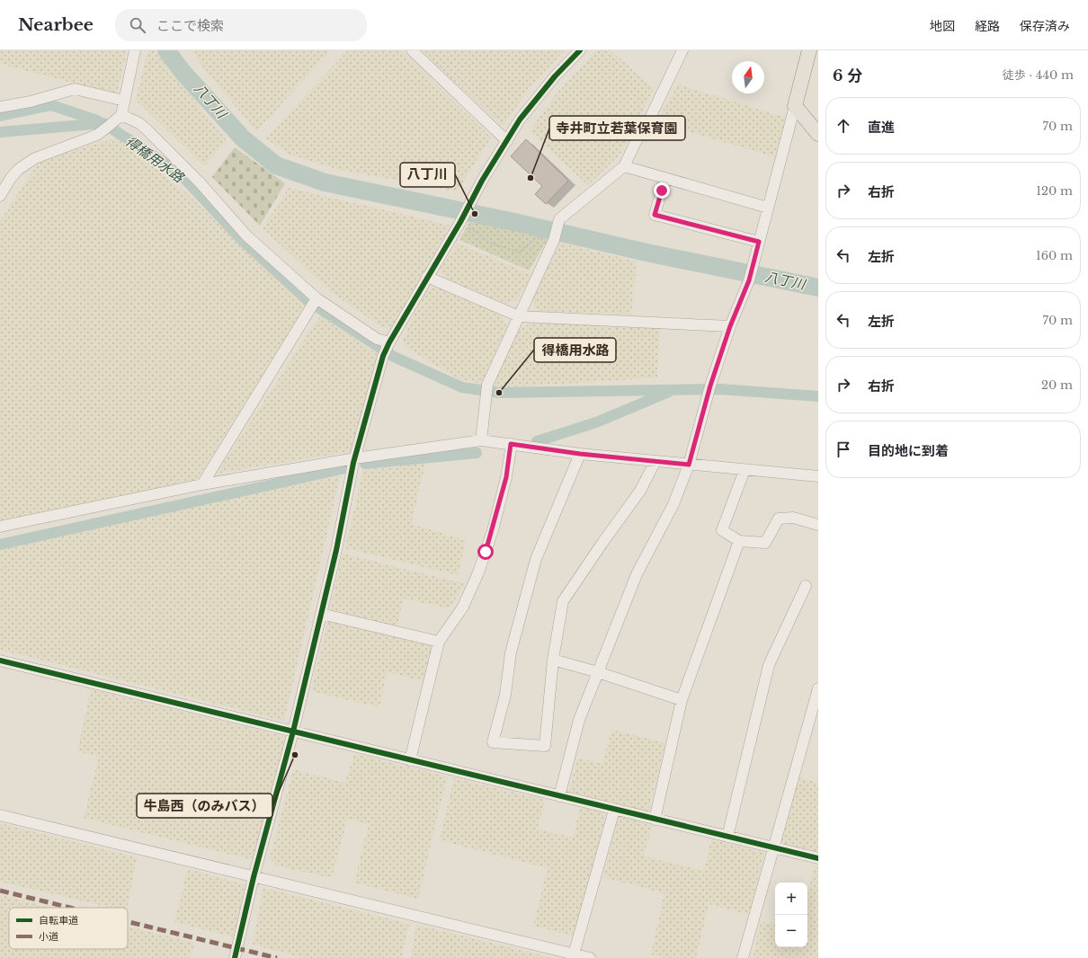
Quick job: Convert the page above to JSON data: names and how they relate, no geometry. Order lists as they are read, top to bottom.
{
  "water": ["八丁川", "得橋用水路"],
  "places": [
    "寺井町立若葉保育園",
    "八丁川",
    "得橋用水路",
    "牛島西（のみバス）"
  ],
  "legend": ["自転車道", "小道"],
  "north": "top",
  "page": {
    "header": "Nearbee",
    "search": "ここで検索",
    "nav": ["地図", "経路", "保存済み"],
    "heading": ["6 分", "徒歩 · 440 m"],
    "list": [
      ["直進", "70 m"],
      ["右折", "120 m"],
      ["左折", "160 m"],
      ["左折", "70 m"],
      ["右折", "20 m"],
      "目的地に到着"
    ],
    "map_buttons": ["+", "−"]
  }
}
